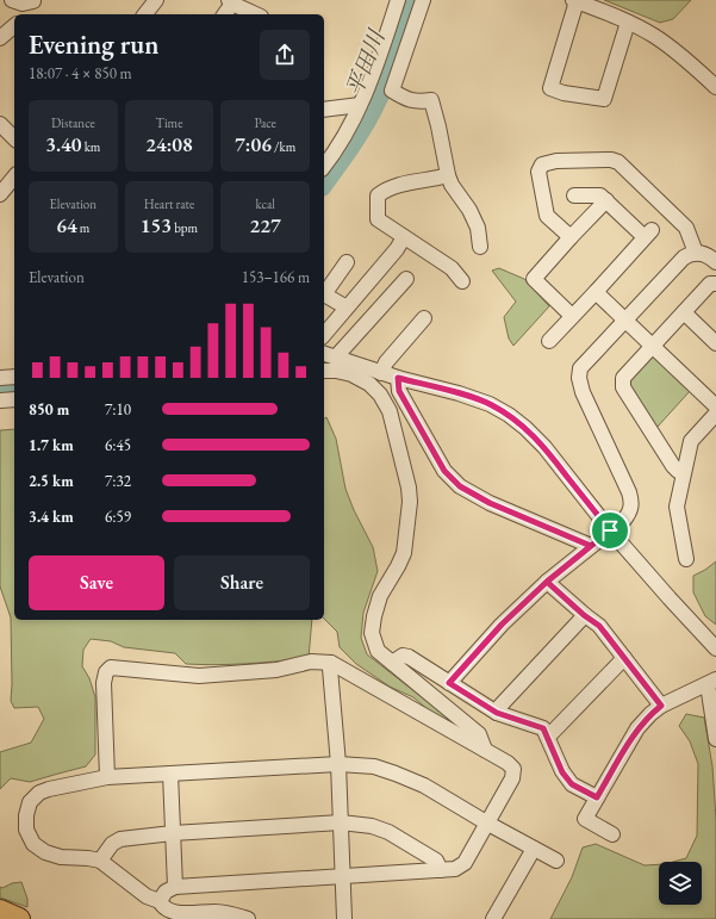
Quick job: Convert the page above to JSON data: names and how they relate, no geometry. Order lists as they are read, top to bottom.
{
  "water": ["平田川"],
  "page": {
    "heading": ["Evening run", "18:07 · 4 × 850 m"],
    "stats": [
      ["Distance", "3.40 km"],
      ["Time", "24:08"],
      ["Pace", "7:06 /km"],
      ["Elevation", "64 m"],
      ["Heart rate", "153 bpm"],
      ["kcal", "227"]
    ],
    "chart": ["Elevation", "153–166 m"],
    "list": [
      {
        "name": "850 m",
        "note": "7:10"
      },
      {
        "name": "1.7 km",
        "note": "6:45"
      },
      {
        "name": "2.5 km",
        "note": "7:32"
      },
      {
        "name": "3.4 km",
        "note": "6:59"
      }
    ],
    "buttons": ["Save", "Share"]
  }
}
